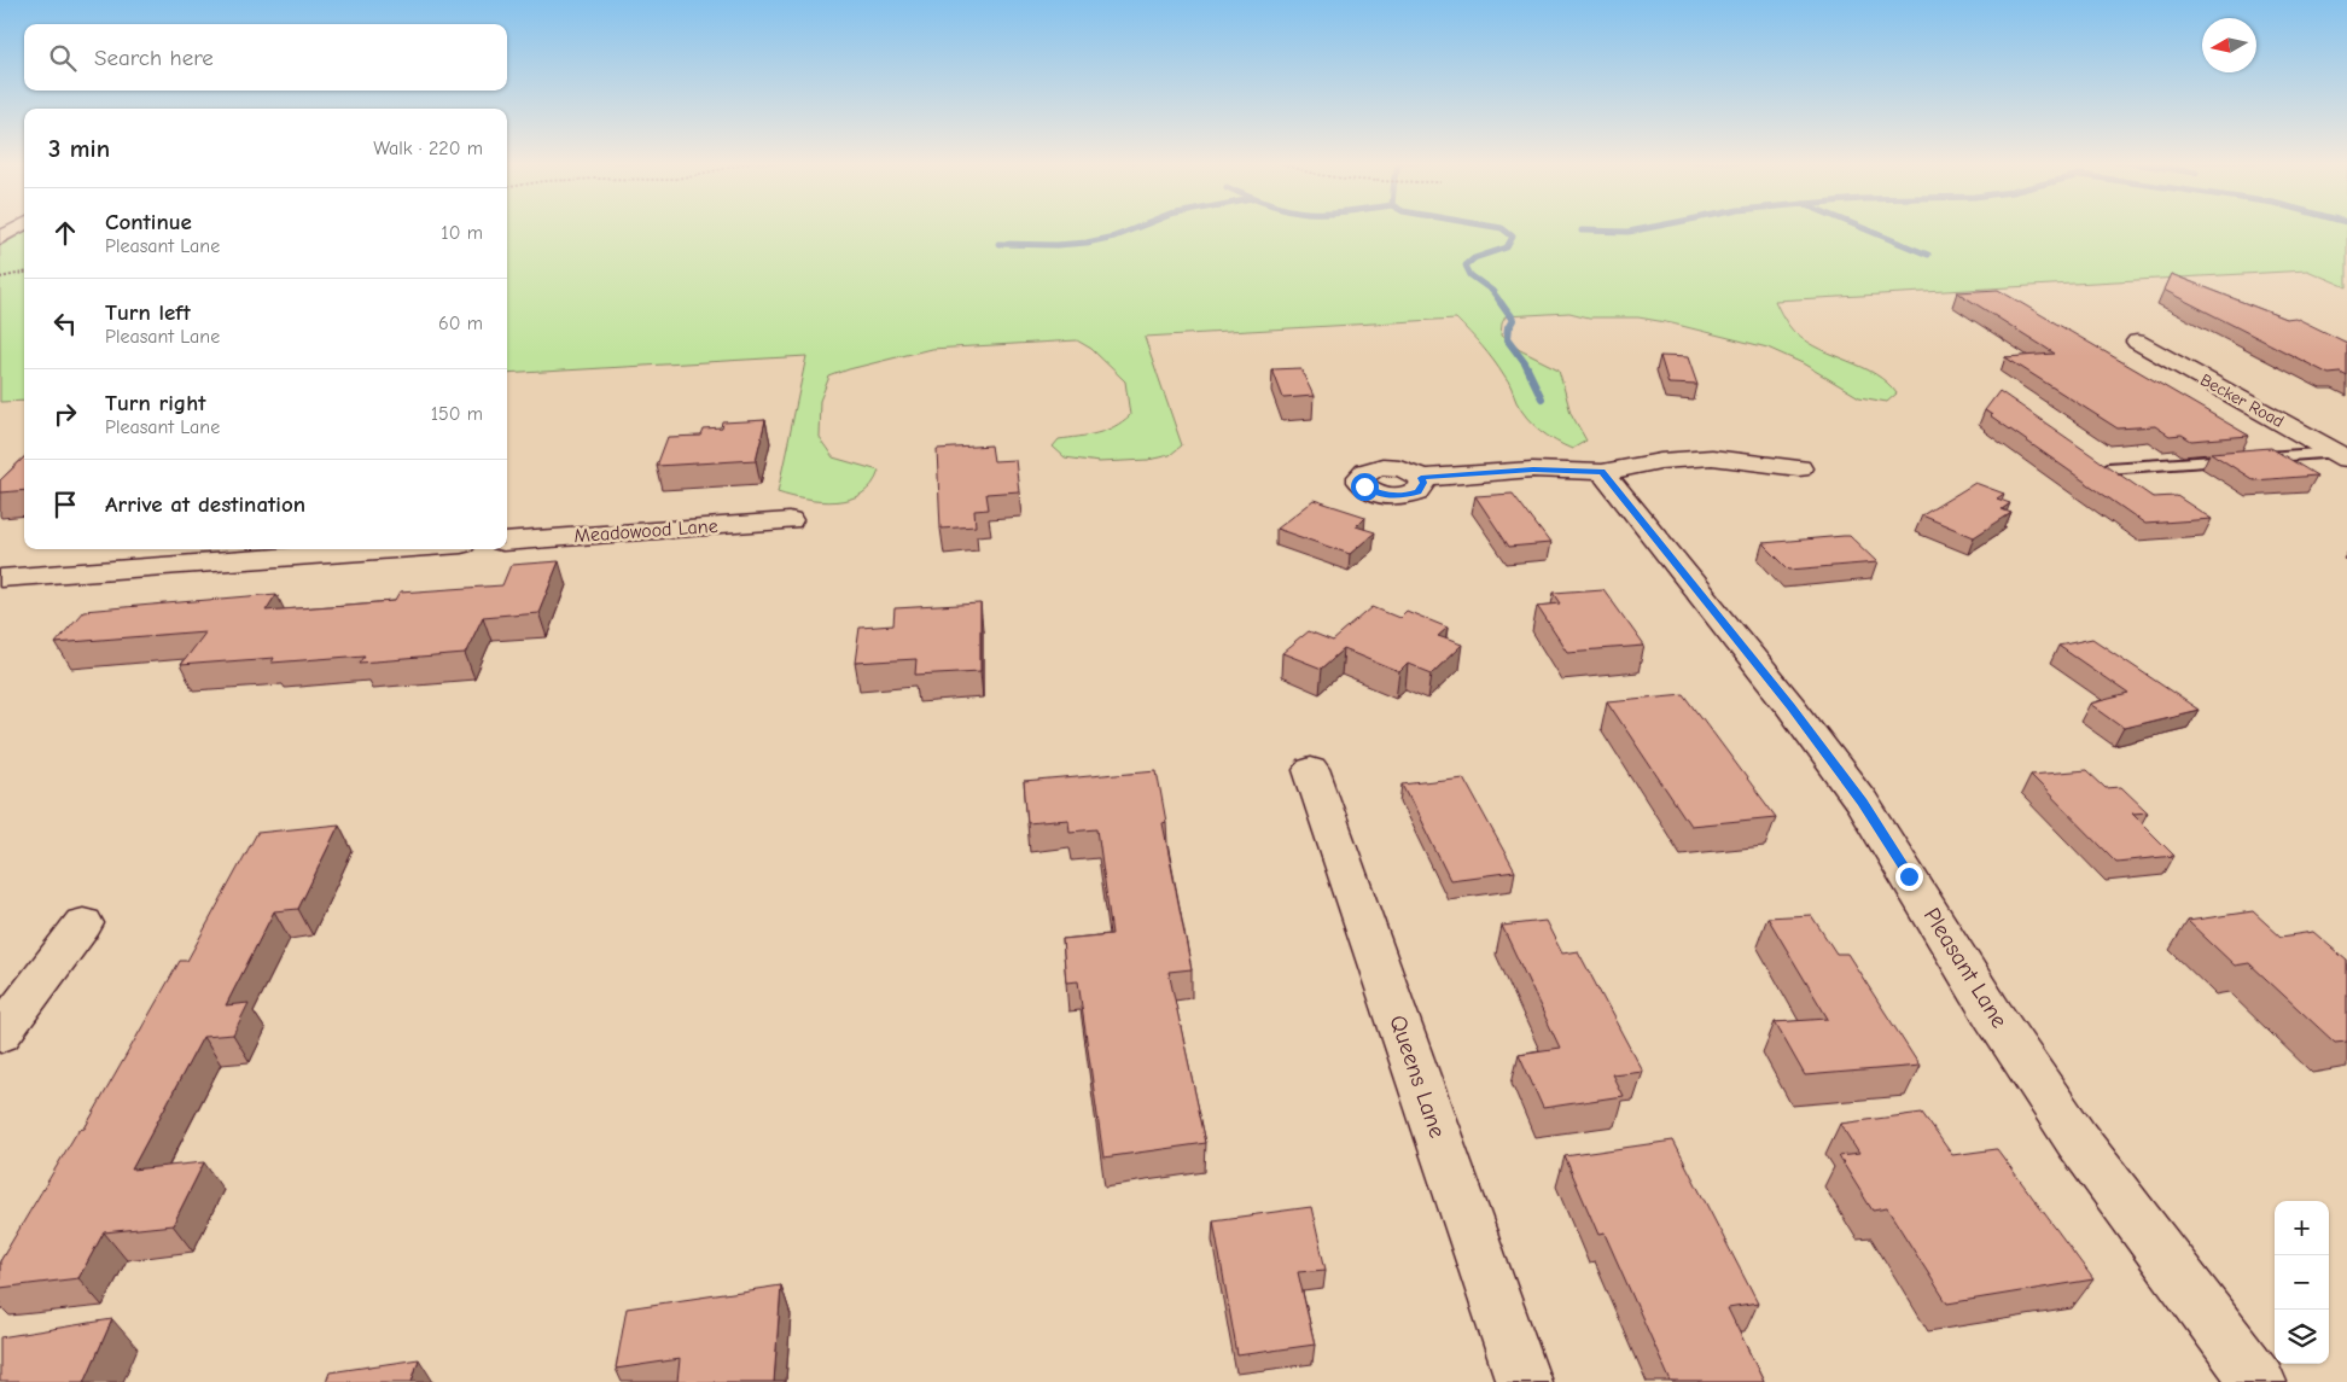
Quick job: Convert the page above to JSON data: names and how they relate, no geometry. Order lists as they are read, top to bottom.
{
  "streets": {
    "street": [
      "Becker Road",
      "Meadowood Lane",
      "Pleasant Lane",
      "Queens Lane"
    ]
  },
  "north": "left",
  "page": {
    "search": "Search here",
    "heading": ["3 min", "Walk · 220 m"],
    "list": [
      ["Continue", "Pleasant Lane", "10 m"],
      ["Turn left", "Pleasant Lane", "60 m"],
      ["Turn right", "Pleasant Lane", "150 m"],
      "Arrive at destination"
    ],
    "map_buttons": ["+", "−"]
  }
}
